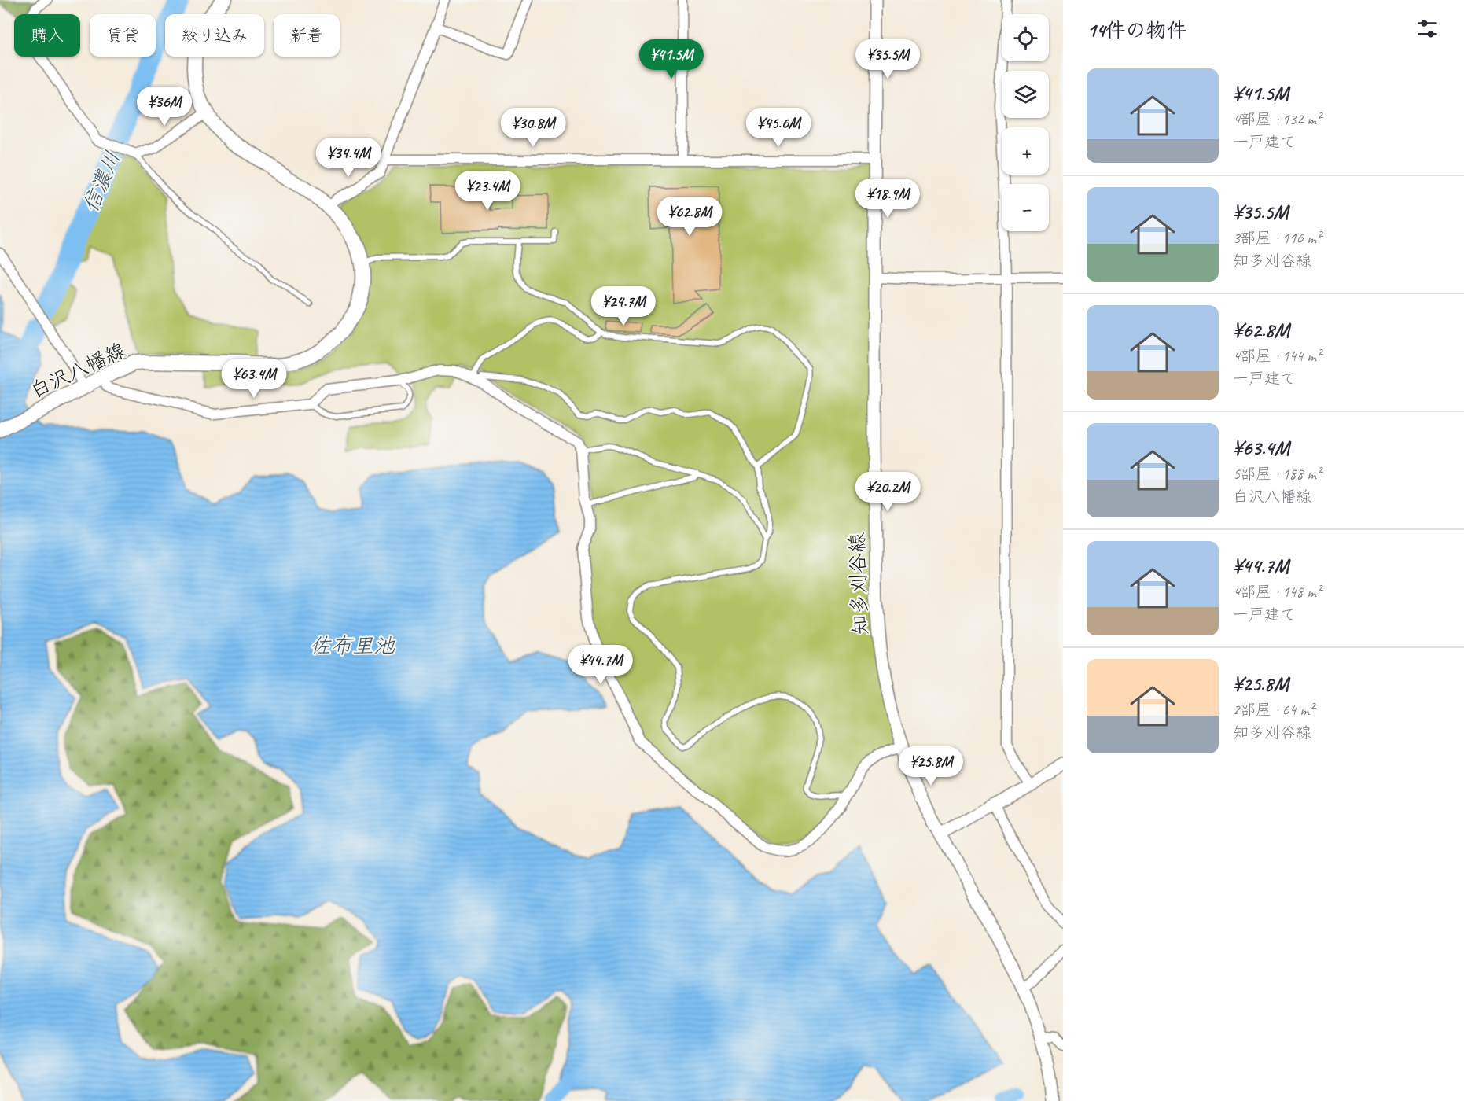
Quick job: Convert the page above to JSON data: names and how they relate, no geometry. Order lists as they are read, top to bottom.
{
  "streets": {
    "main road": ["白沢八幡線"],
    "street": ["知多刈谷線"]
  },
  "water": ["信濃川", "佐布里池"],
  "page": {
    "heading": "14件の物件",
    "map_buttons": ["+", "−"],
    "chip": [
      "購入",
      "賃貸",
      "絞り込み",
      "新着"
    ],
    "price": [
      "¥41.5M",
      "¥35.5M",
      "¥36M",
      "¥30.8M",
      "¥45.6M",
      "¥34.4M",
      "¥23.4M",
      "¥18.9M",
      "¥62.8M",
      "¥24.7M",
      "¥63.4M",
      "¥20.2M",
      "¥44.7M",
      "¥25.8M"
    ],
    "list": [
      {
        "name": "¥41.5M",
        "note": "4部屋 · 132 m² · 一戸建て"
      },
      {
        "name": "¥35.5M",
        "note": "3部屋 · 116 m² · 知多刈谷線"
      },
      {
        "name": "¥62.8M",
        "note": "4部屋 · 144 m² · 一戸建て"
      },
      {
        "name": "¥63.4M",
        "note": "5部屋 · 188 m² · 白沢八幡線"
      },
      {
        "name": "¥44.7M",
        "note": "4部屋 · 148 m² · 一戸建て"
      },
      {
        "name": "¥25.8M",
        "note": "2部屋 · 64 m² · 知多刈谷線"
      }
    ]
  }
}
